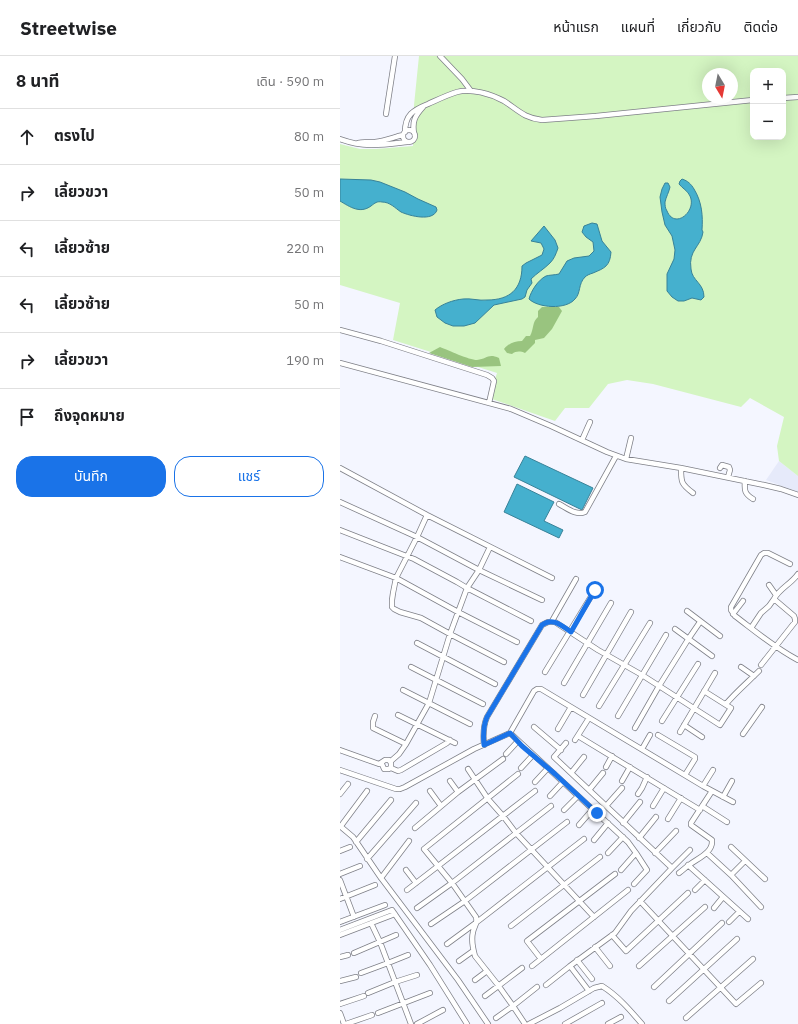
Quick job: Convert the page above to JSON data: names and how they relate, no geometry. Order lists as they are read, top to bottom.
{
  "north": "bottom",
  "page": {
    "header": "Streetwise",
    "nav": [
      "หน้าแรก",
      "แผนที่",
      "เกี่ยวกับ",
      "ติดต่อ"
    ],
    "heading": ["8 นาที", "เดิน · 590 m"],
    "map_buttons": ["+", "−"],
    "list": [
      ["ตรงไป", "80 m"],
      ["เลี้ยวขวา", "50 m"],
      ["เลี้ยวซ้าย", "220 m"],
      ["เลี้ยวซ้าย", "50 m"],
      ["เลี้ยวขวา", "190 m"],
      "ถึงจุดหมาย"
    ],
    "buttons": ["บันทึก", "แชร์"]
  }
}
